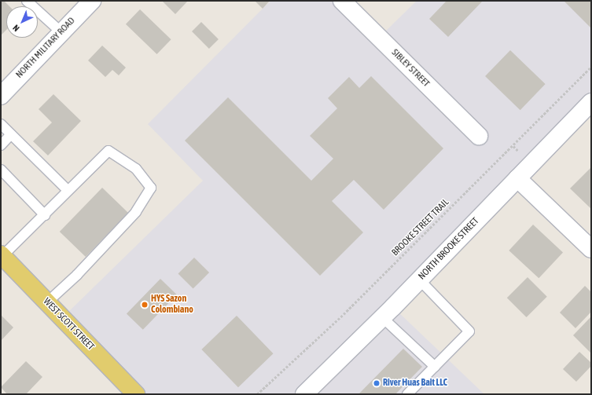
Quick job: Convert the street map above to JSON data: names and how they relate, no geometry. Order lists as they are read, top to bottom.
{
  "streets": {
    "main road": ["WEST SCOTT STREET"],
    "street": ["NORTH MILITARY ROAD", "SIBLEY STREET", "NORTH BROOKE STREET"],
    "path": ["BROOKE STREET TRAIL"]
  },
  "places": ["HYS Sazon Colombiano", "River Huas Bait LLC"],
  "north": "bottom left"
}
